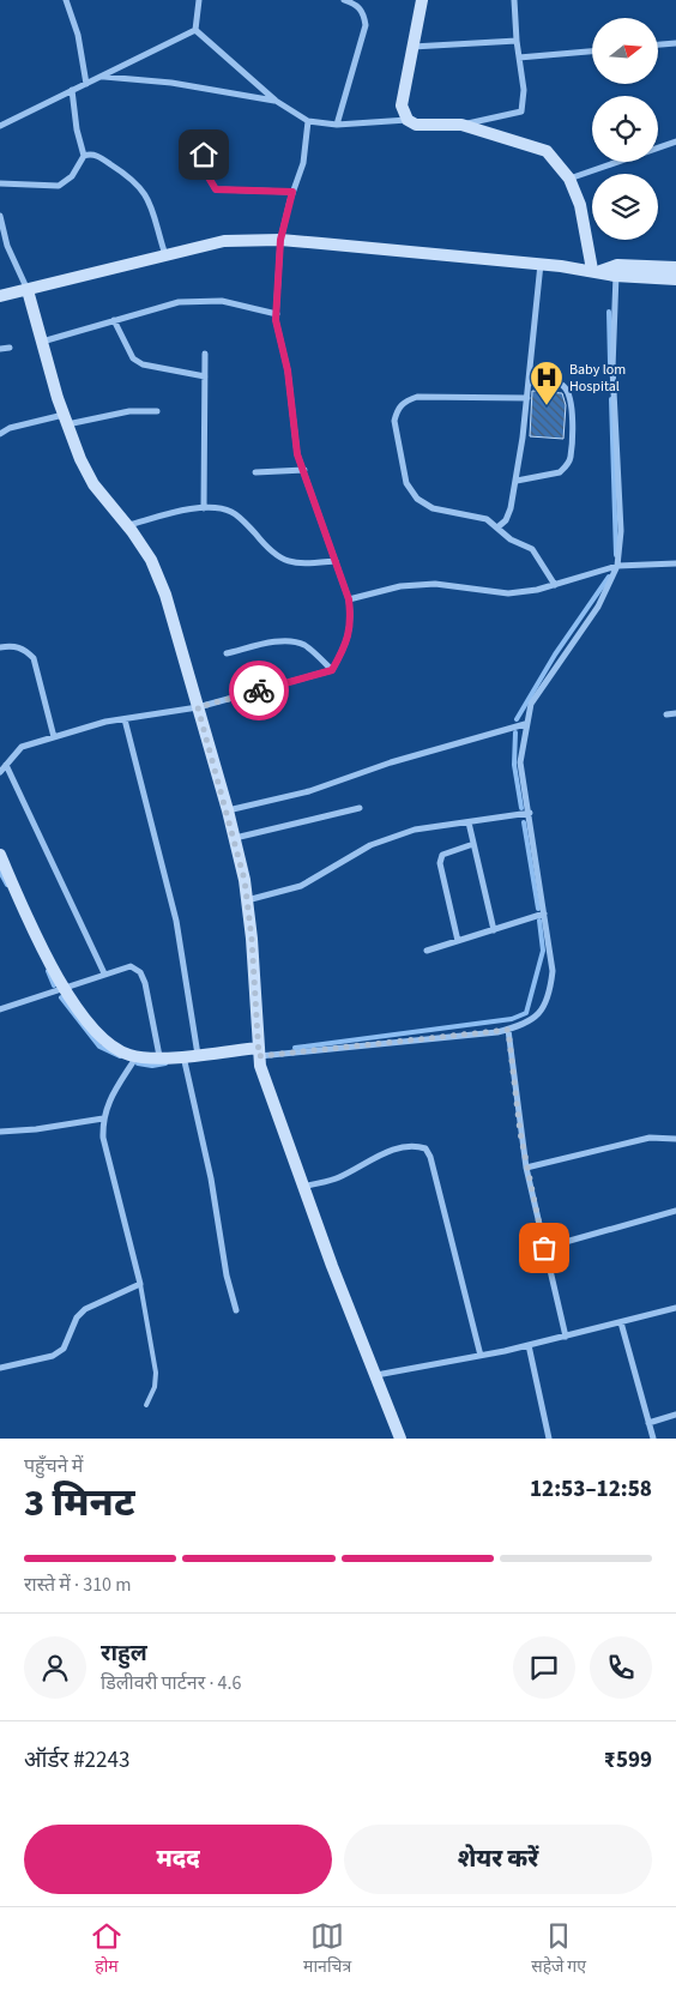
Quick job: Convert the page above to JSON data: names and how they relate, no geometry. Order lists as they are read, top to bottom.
{
  "places": {
    "hospital": ["Baby lom Hospital"]
  },
  "north": "right",
  "page": {
    "heading": ["3 मिनट", "पहुँचने में", "12:53–12:58"],
    "panel": [
      "राहुल",
      "डिलीवरी पार्टनर · 4.6",
      "ऑर्डर #2243",
      "₹599"
    ],
    "bar": "रास्ते में · 310 m",
    "buttons": ["मदद", "शेयर करें"],
    "tabs": ["होम", "मानचित्र", "सहेजे गए"]
  }
}
